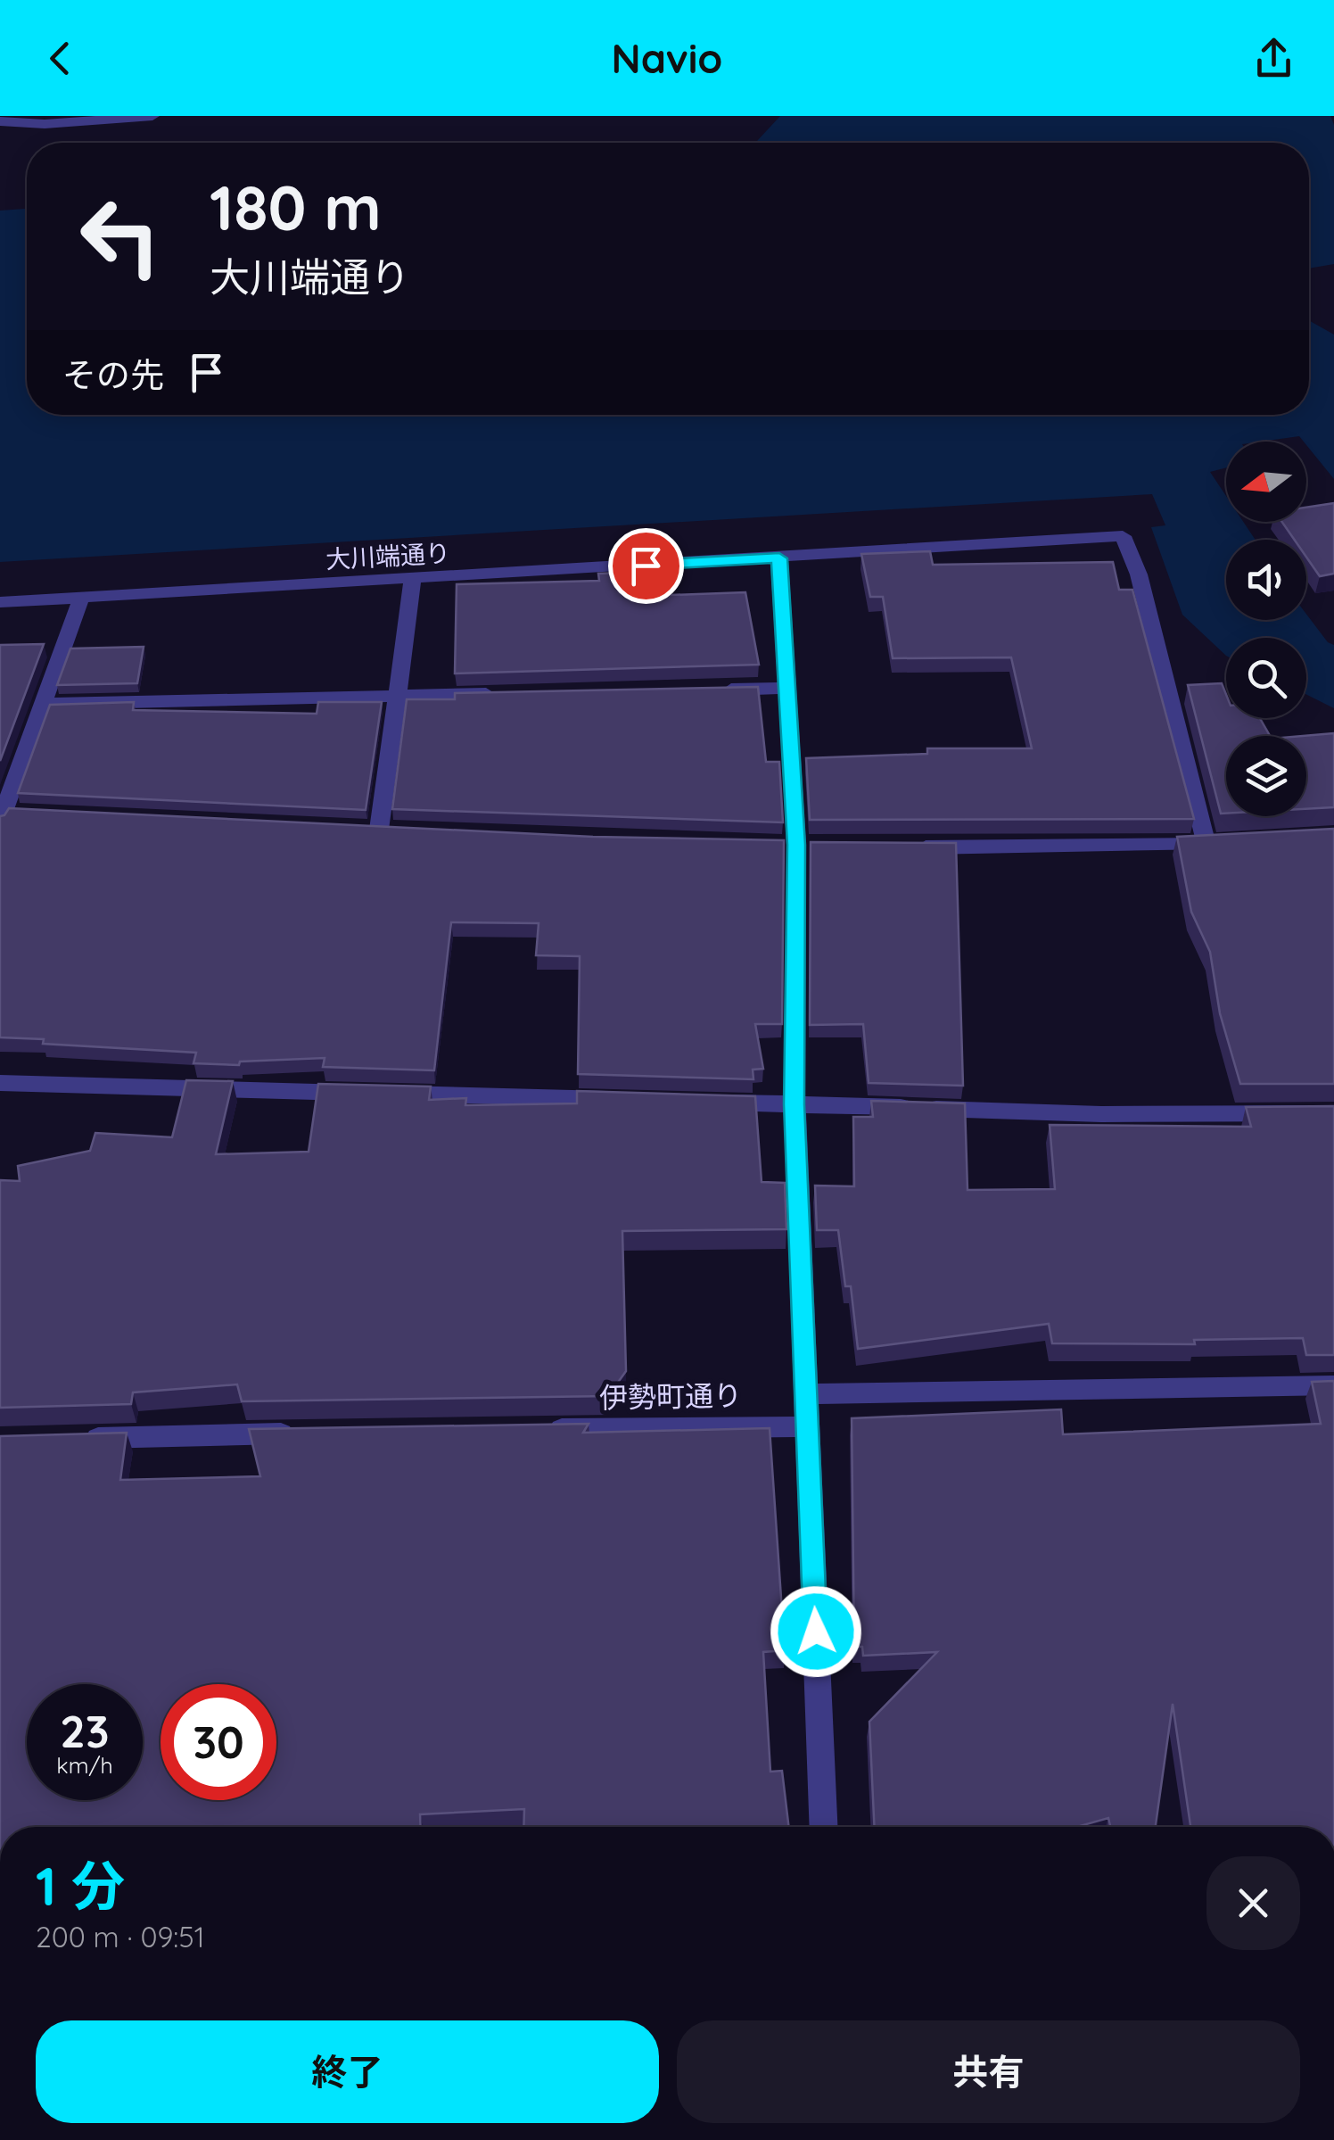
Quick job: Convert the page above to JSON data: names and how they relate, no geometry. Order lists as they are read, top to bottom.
{
  "streets": {
    "street": ["大川端通り", "伊勢町通り"]
  },
  "north": "left",
  "page": {
    "header": "Navio",
    "turn": ["180 m", "大川端通り"],
    "then": "その先",
    "speed": "23 km/h",
    "limit": "30",
    "heading": ["1 分", "200 m · 09:51"],
    "buttons": ["終了", "共有"]
  }
}
